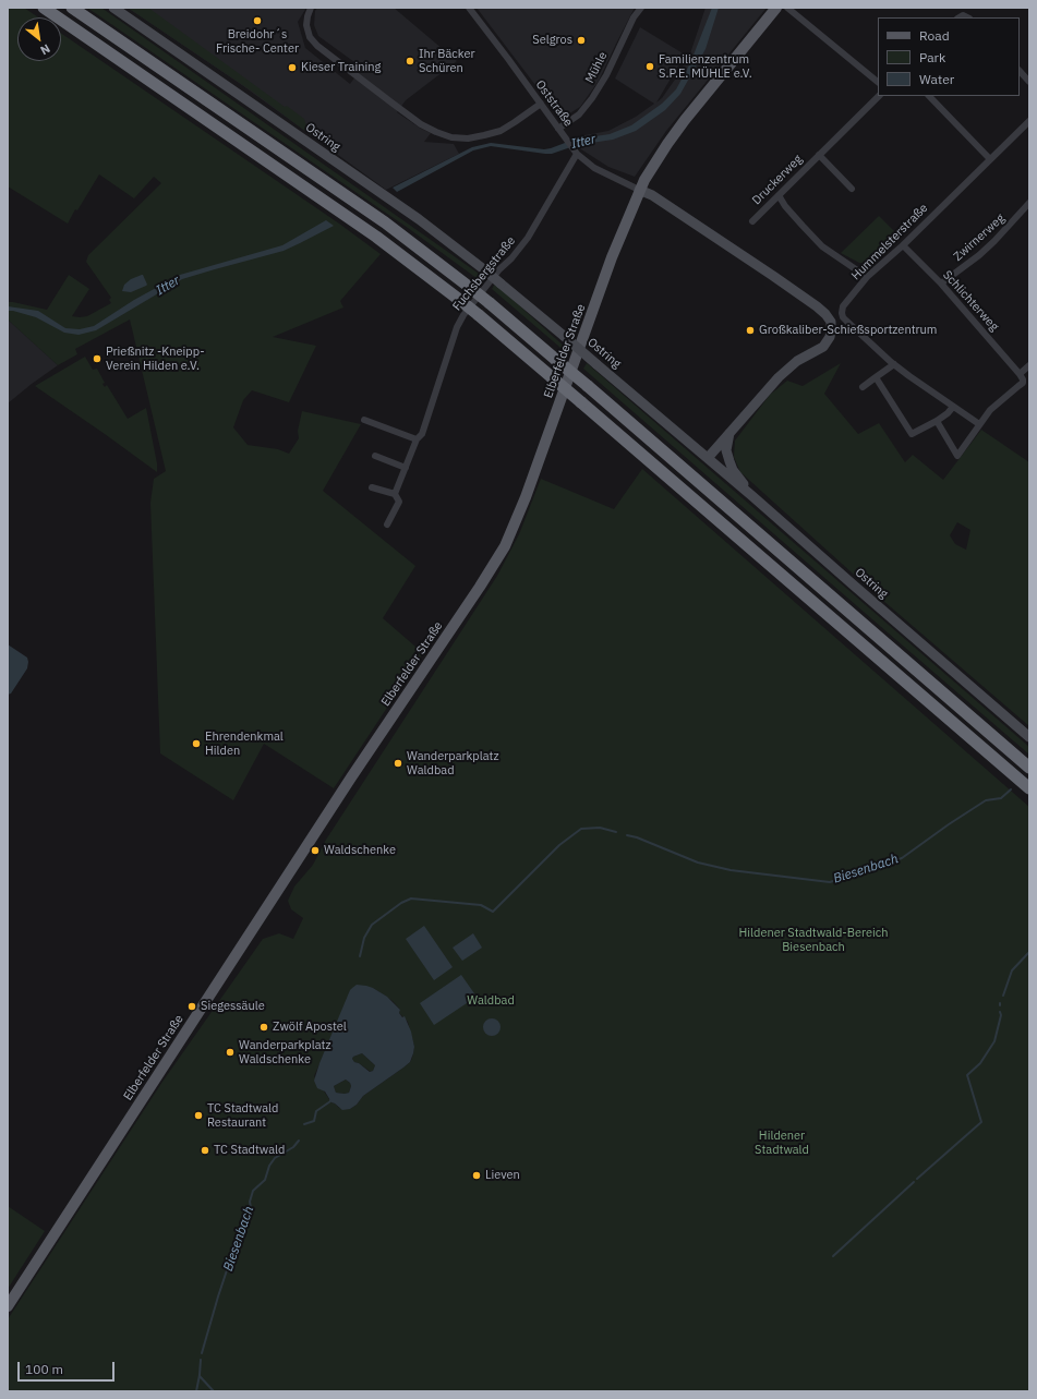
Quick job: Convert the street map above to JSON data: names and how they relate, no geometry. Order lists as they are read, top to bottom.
{
  "streets": {
    "main road": ["Ostring", "Elberfelder Straße"],
    "street": [
      "Mühle",
      "Oststraße",
      "Druckerweg",
      "Zwirnerweg",
      "Hummelsterstraße",
      "Fuchsbergstraße",
      "Schlichterweg"
    ]
  },
  "crossings": [
    ["Mühle", "Oststraße"],
    ["Oststraße", "Fuchsbergstraße"],
    ["Oststraße", "Elberfelder Straße"],
    ["Zwirnerweg", "Schlichterweg"],
    ["Hummelsterstraße", "Schlichterweg"]
  ],
  "water": ["Itter", "Biesenbach"],
  "parks": ["Hildener Stadtwald-Bereich Biesenbach", "Waldbad", "Hildener Stadtwald"],
  "places": [
    "Breidohr´s Frische- Center",
    "Selgros",
    "Ihr Bäcker Schüren",
    "Familienzentrum S.P.E. MÜHLE e.V.",
    "Kieser Training",
    "Großkaliber-Schießsportzentrum",
    "Prießnitz -Kneipp- Verein Hilden e.V.",
    "Ehrendenkmal Hilden",
    "Wanderparkplatz Waldbad",
    "Waldschenke",
    "Siegessäule",
    "Zwölf Apostel",
    "Wanderparkplatz Waldschenke",
    "TC Stadtwald Restaurant",
    "TC Stadtwald",
    "Lieven"
  ],
  "legend": ["Road", "Park", "Water"],
  "scale_bar": "100 m",
  "north": "bottom right"
}
